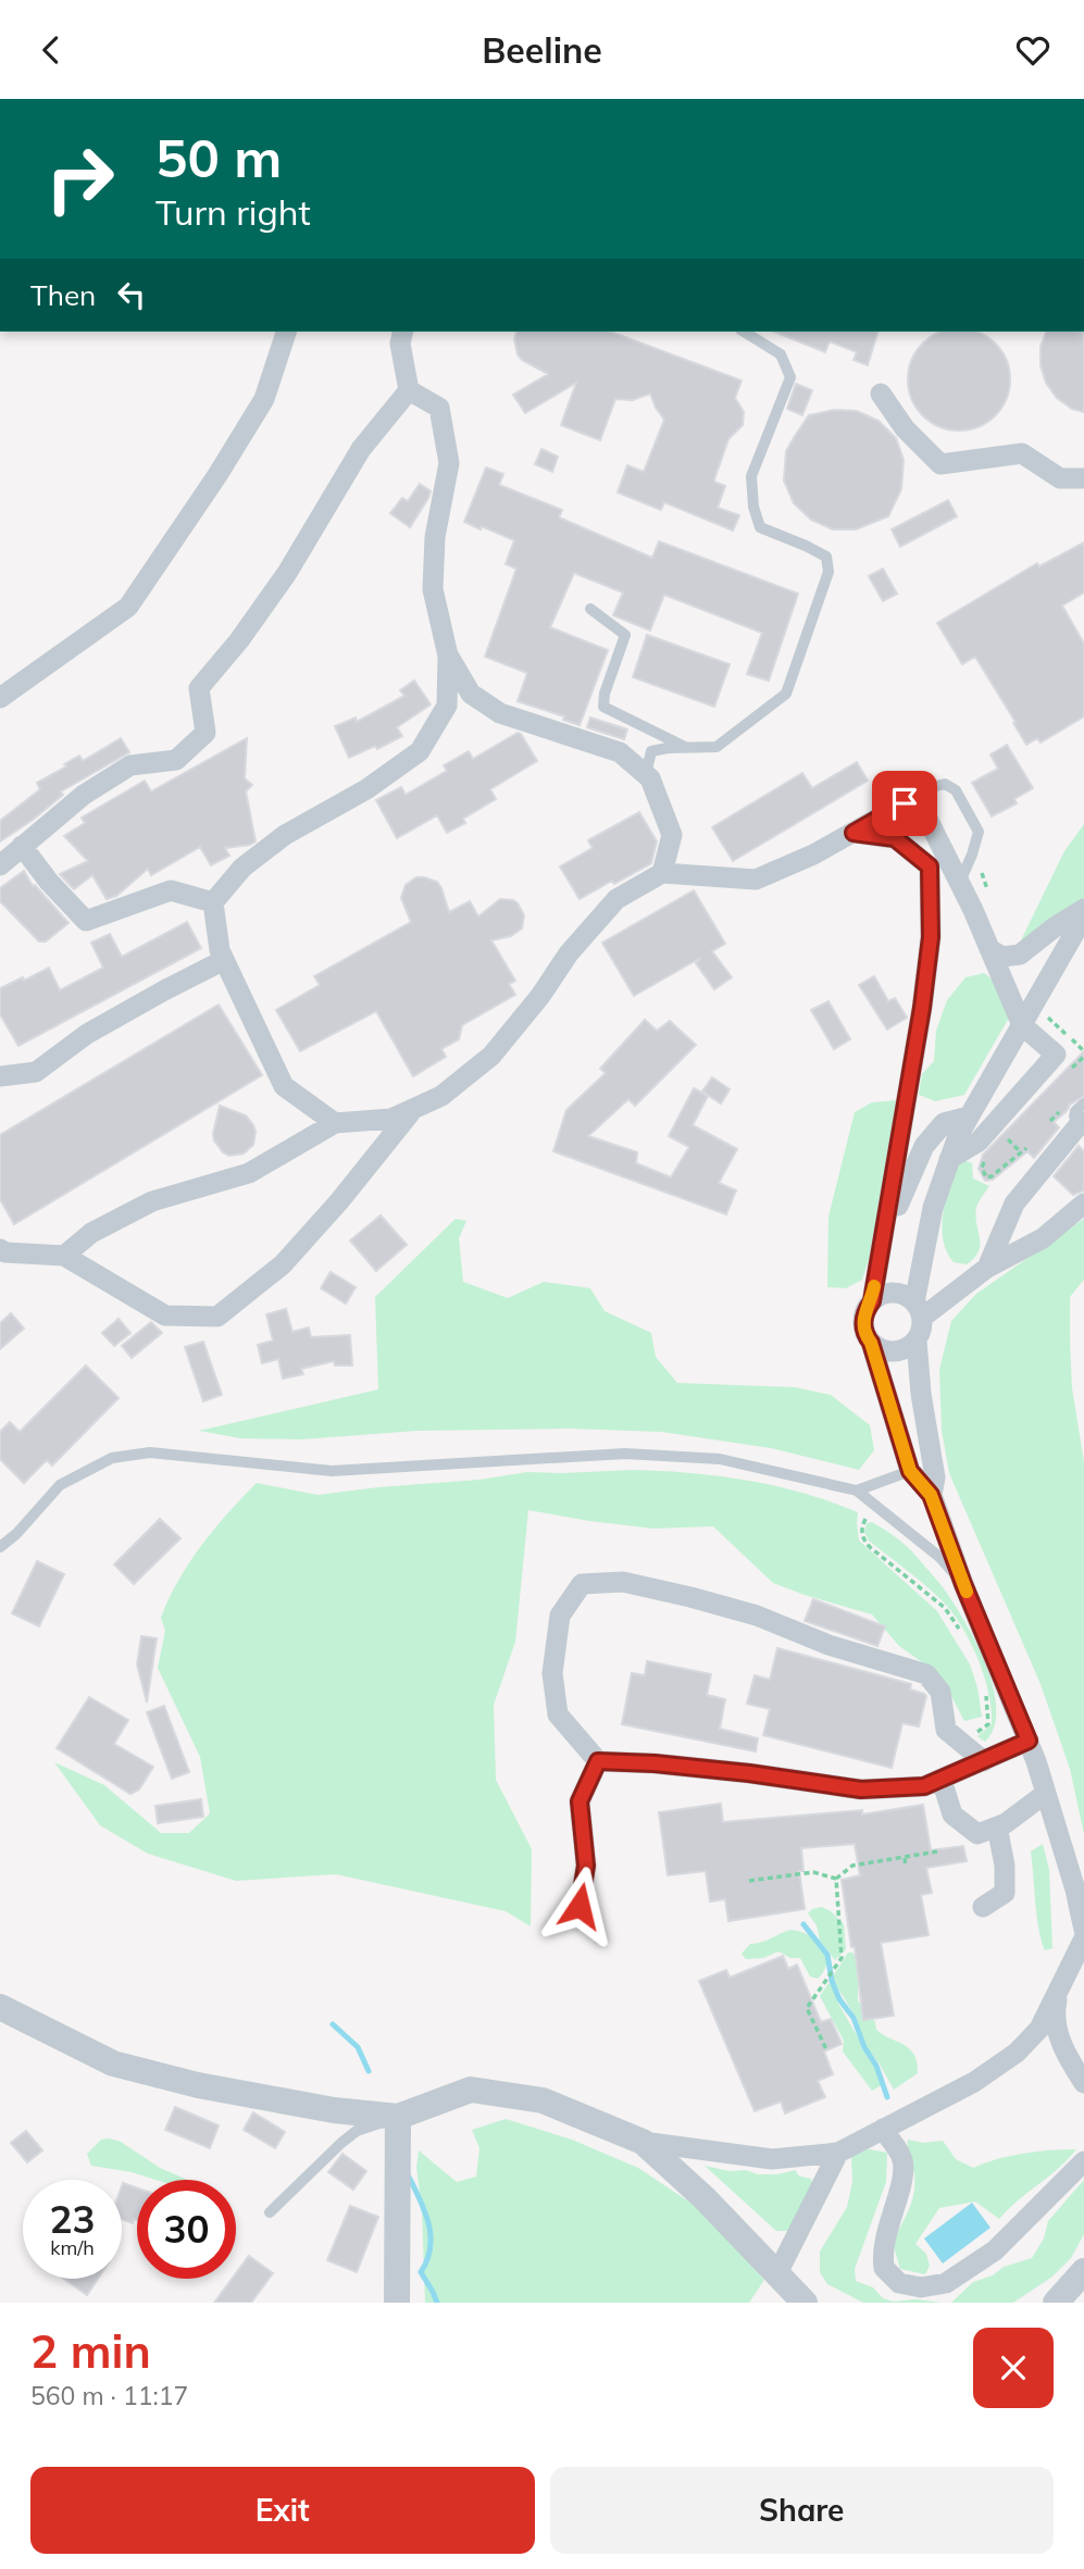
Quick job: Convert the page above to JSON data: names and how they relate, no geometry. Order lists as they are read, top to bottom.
{
  "page": {
    "header": "Beeline",
    "turn": ["50 m", "Turn right"],
    "then": "Then",
    "speed": "23 km/h",
    "limit": "30",
    "heading": ["2 min", "560 m · 11:17"],
    "buttons": ["Exit", "Share"]
  }
}
